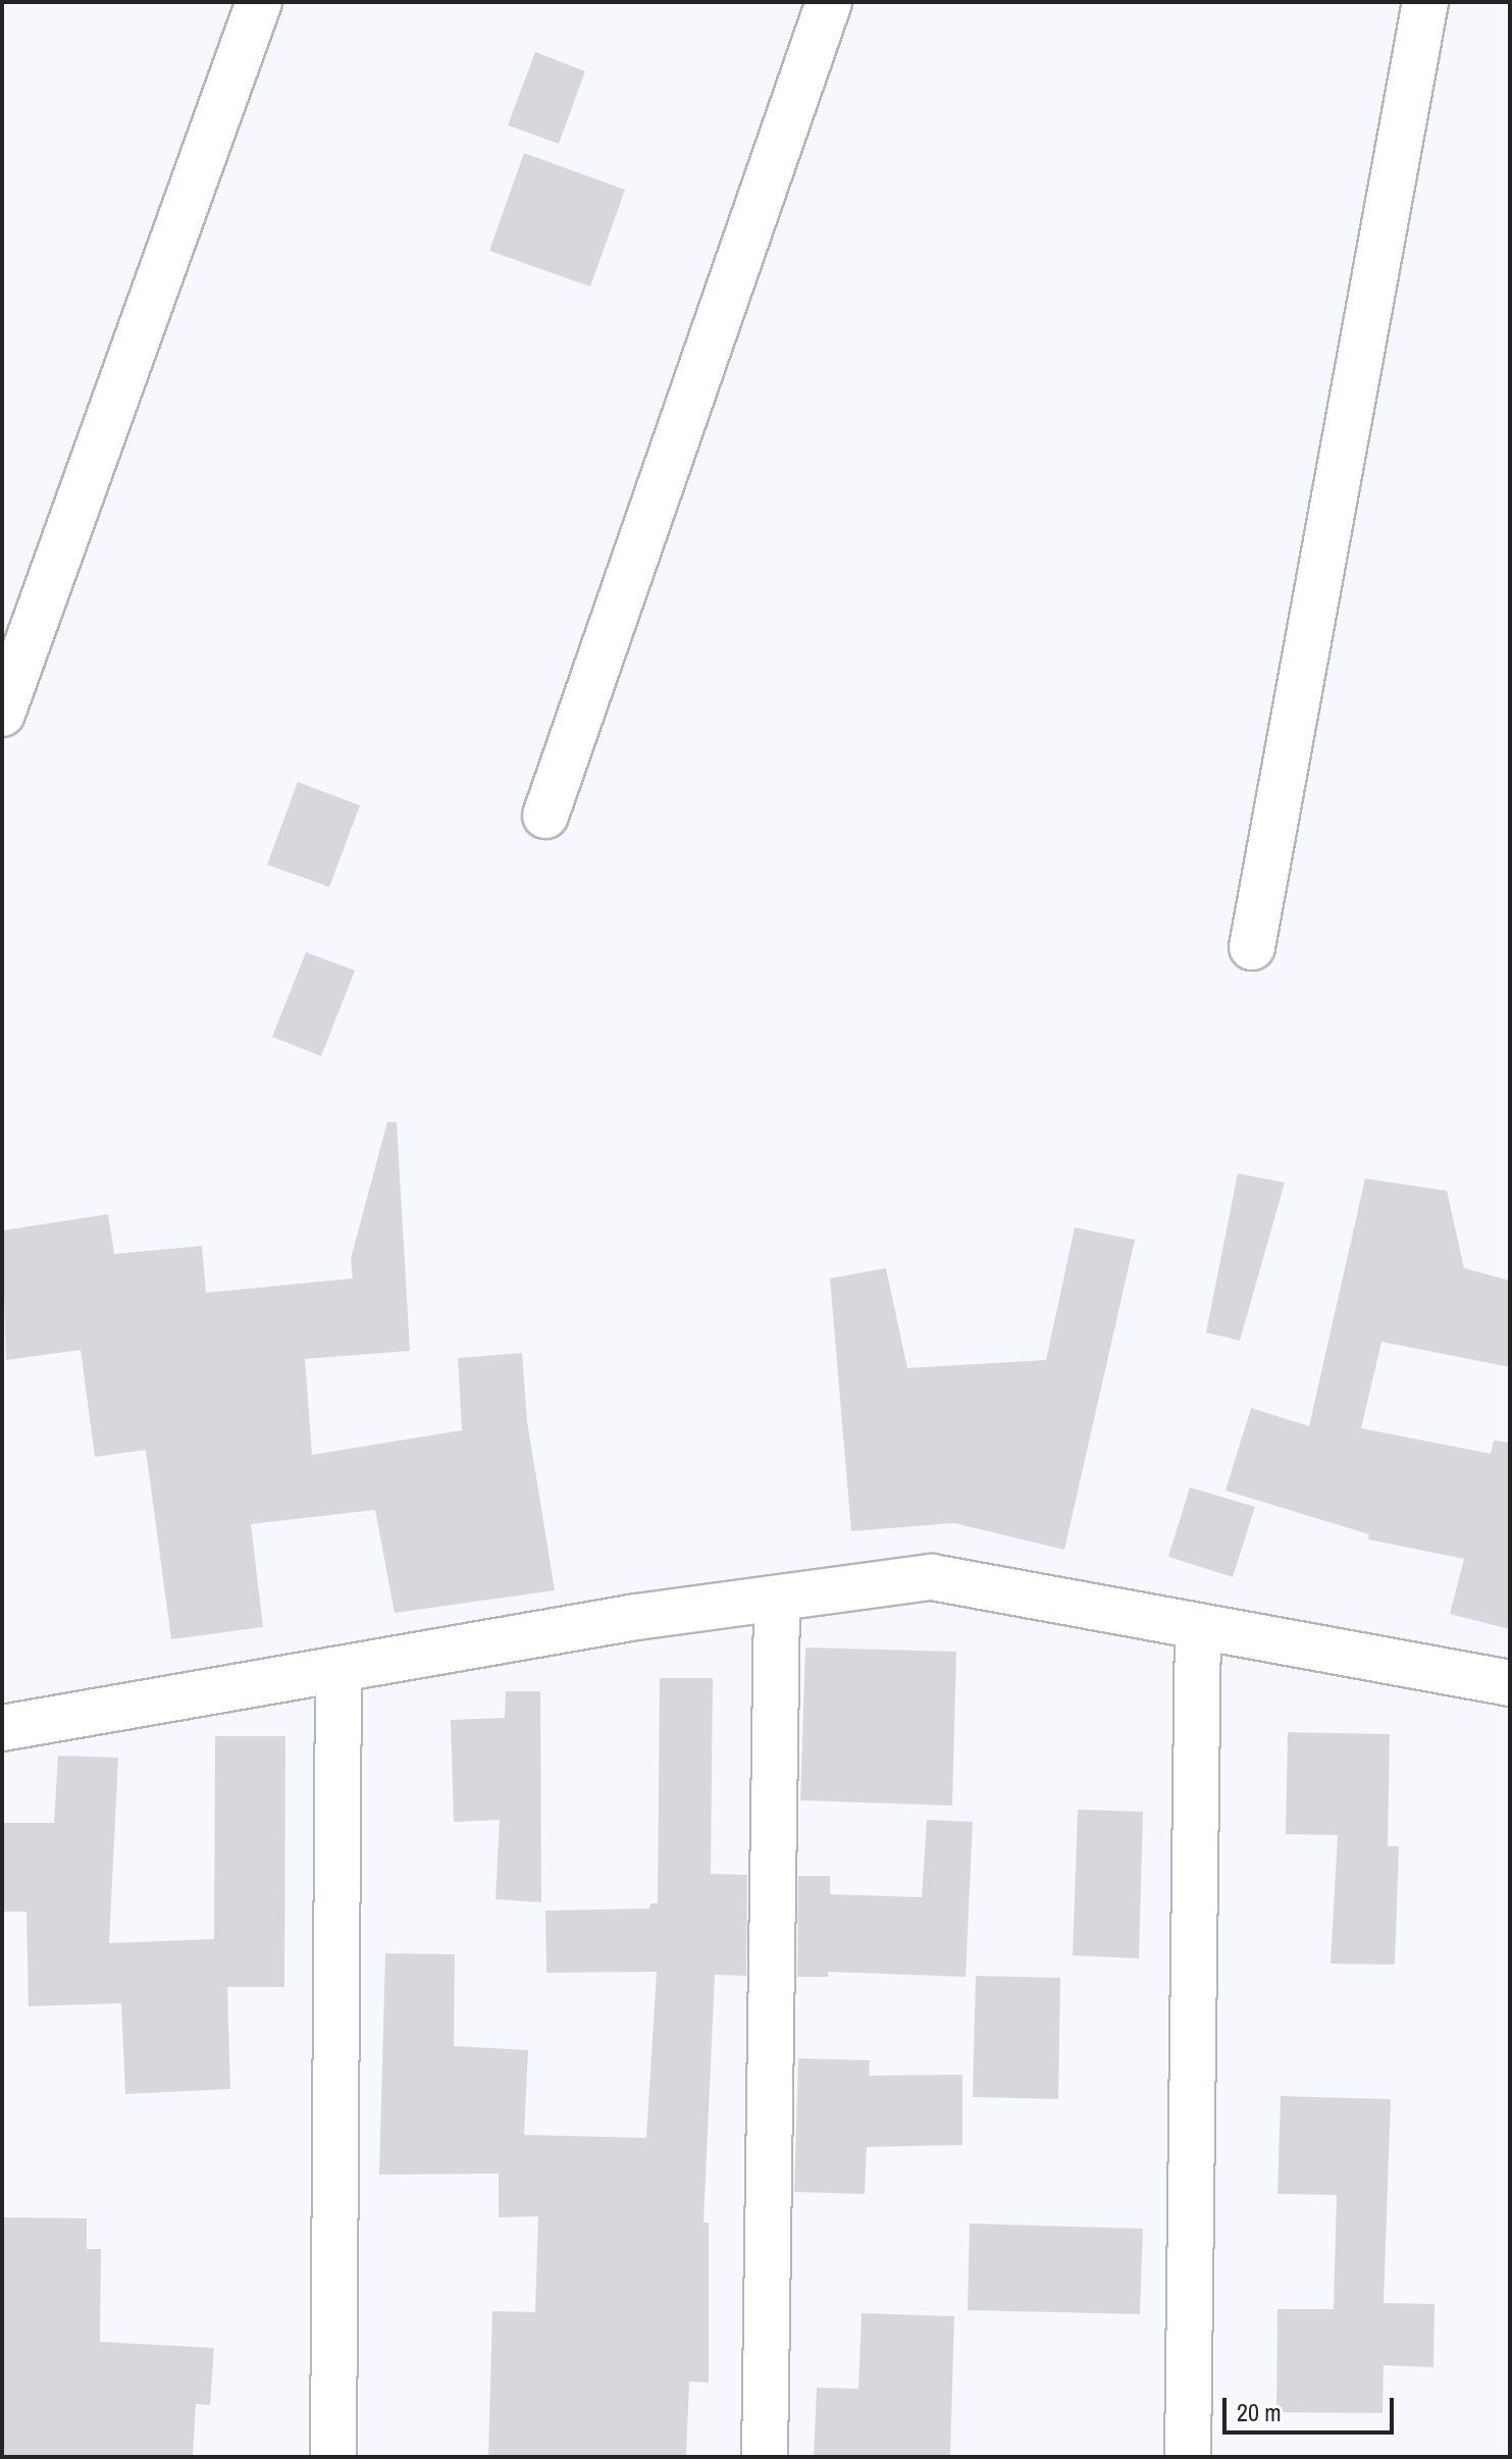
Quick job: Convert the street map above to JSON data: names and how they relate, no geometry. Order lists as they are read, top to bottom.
{
  "scale_bar": "20 m"
}
